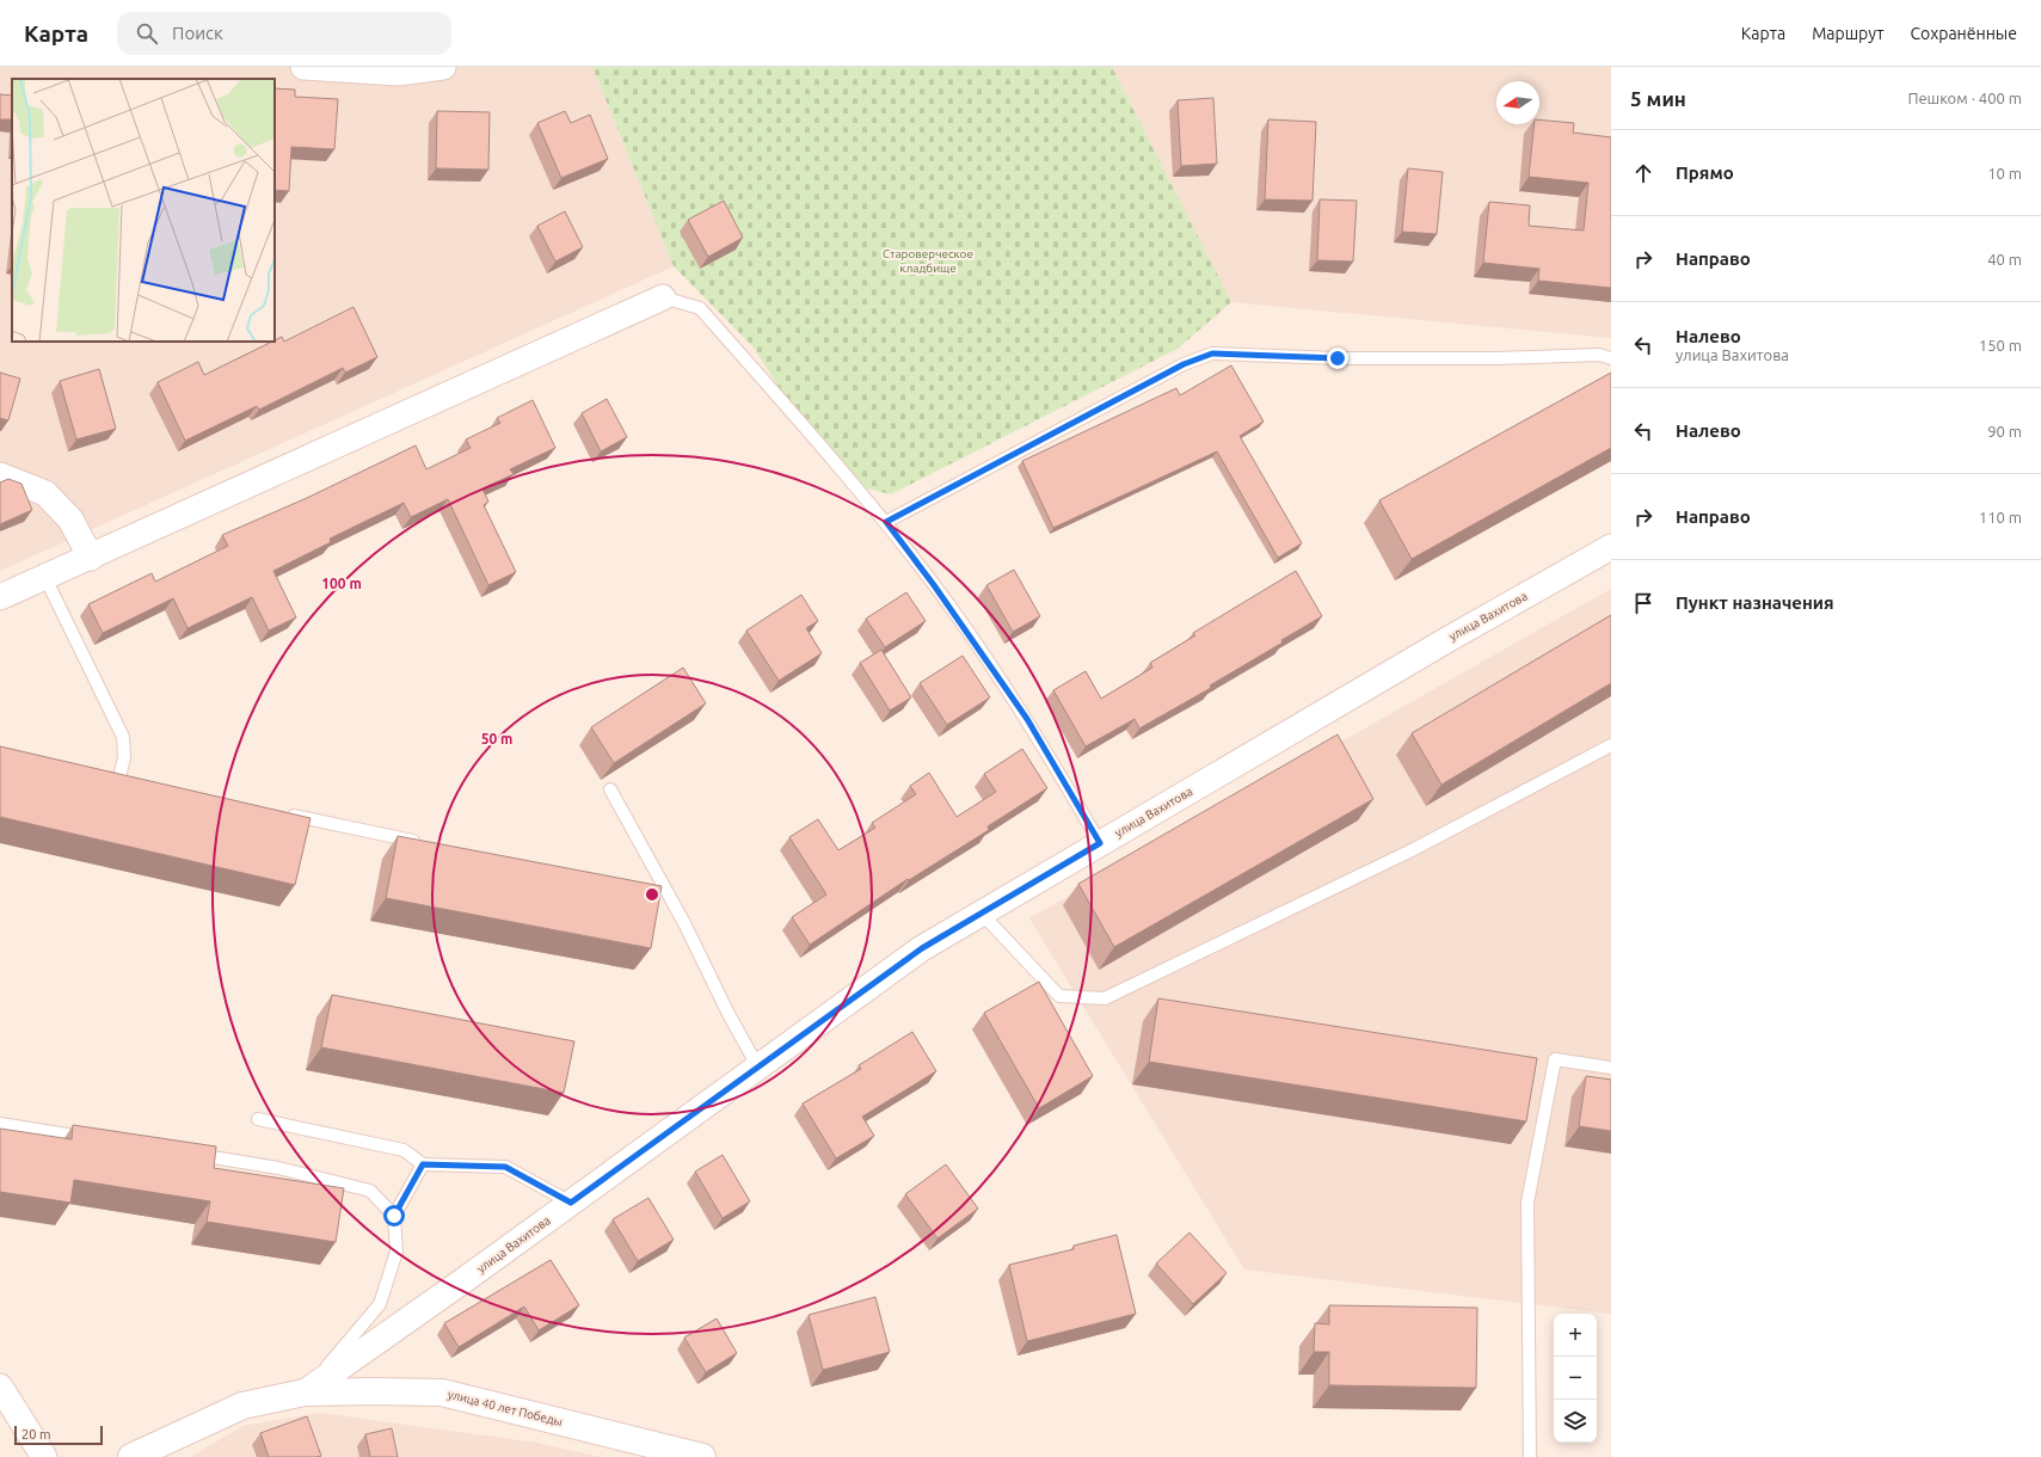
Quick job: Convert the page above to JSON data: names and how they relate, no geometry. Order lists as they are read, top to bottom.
{
  "streets": {
    "street": ["улица Вахитова", "улица 40 лет Победы"]
  },
  "crossings": [
    ["улица Вахитова", "улица 40 лет Победы"]
  ],
  "parks": ["Староверческое кладбище"],
  "scale_bar": "20 m",
  "north": "left",
  "page": {
    "header": "Карта",
    "search": "Поиск",
    "nav": ["Карта", "Маршрут", "Сохранённые"],
    "heading": ["5 мин", "Пешком · 400 m"],
    "list": [
      ["Прямо", "10 m"],
      ["Направо", "40 m"],
      ["Налево", "улица Вахитова", "150 m"],
      ["Налево", "90 m"],
      ["Направо", "110 m"],
      "Пункт назначения"
    ],
    "map_buttons": ["+", "−"],
    "scale": "20 m"
  },
  "rings": ["100 m", "50 m"]
}
